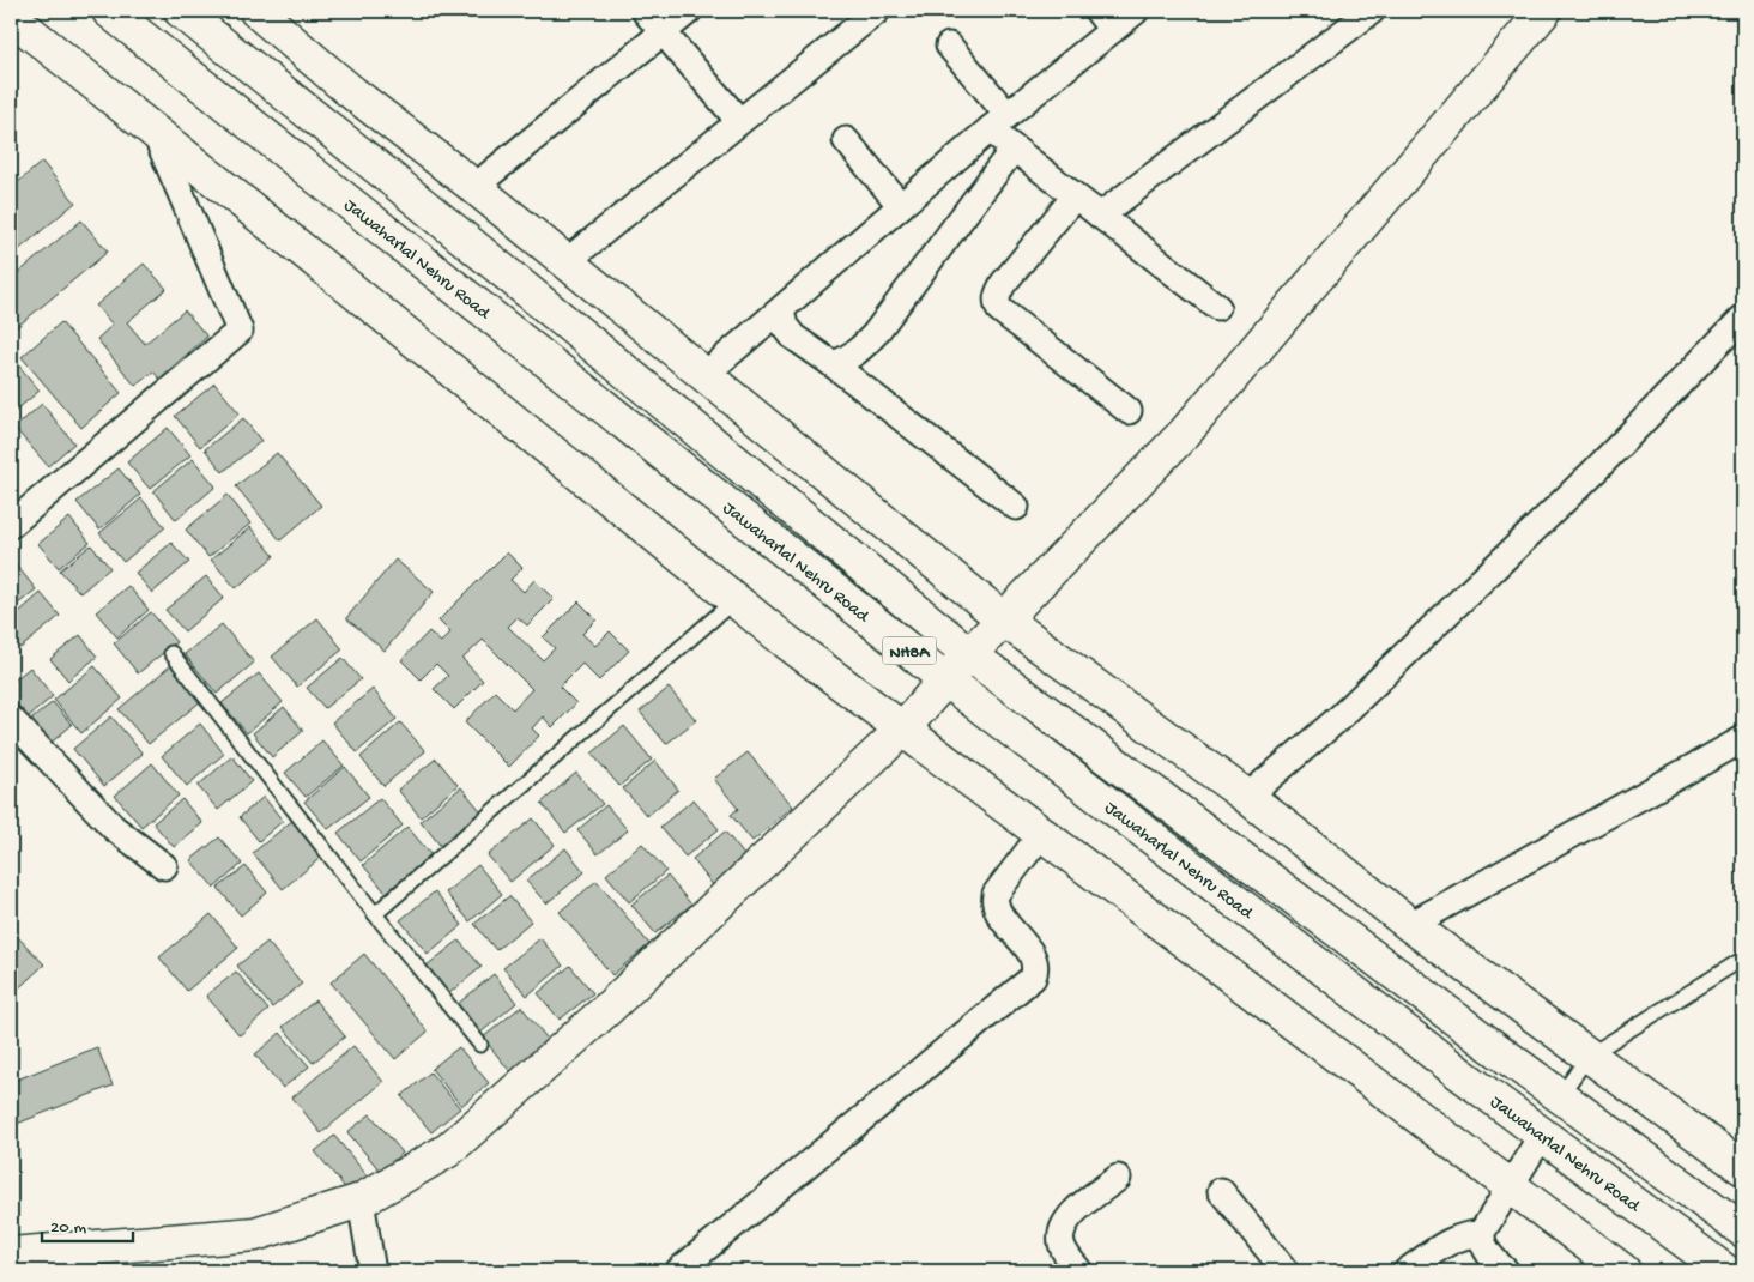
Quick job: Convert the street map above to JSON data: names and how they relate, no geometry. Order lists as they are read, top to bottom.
{
  "streets": {
    "street": ["Jawaharlal Nehru Road", "NH8A"]
  },
  "scale_bar": "20 m"
}
